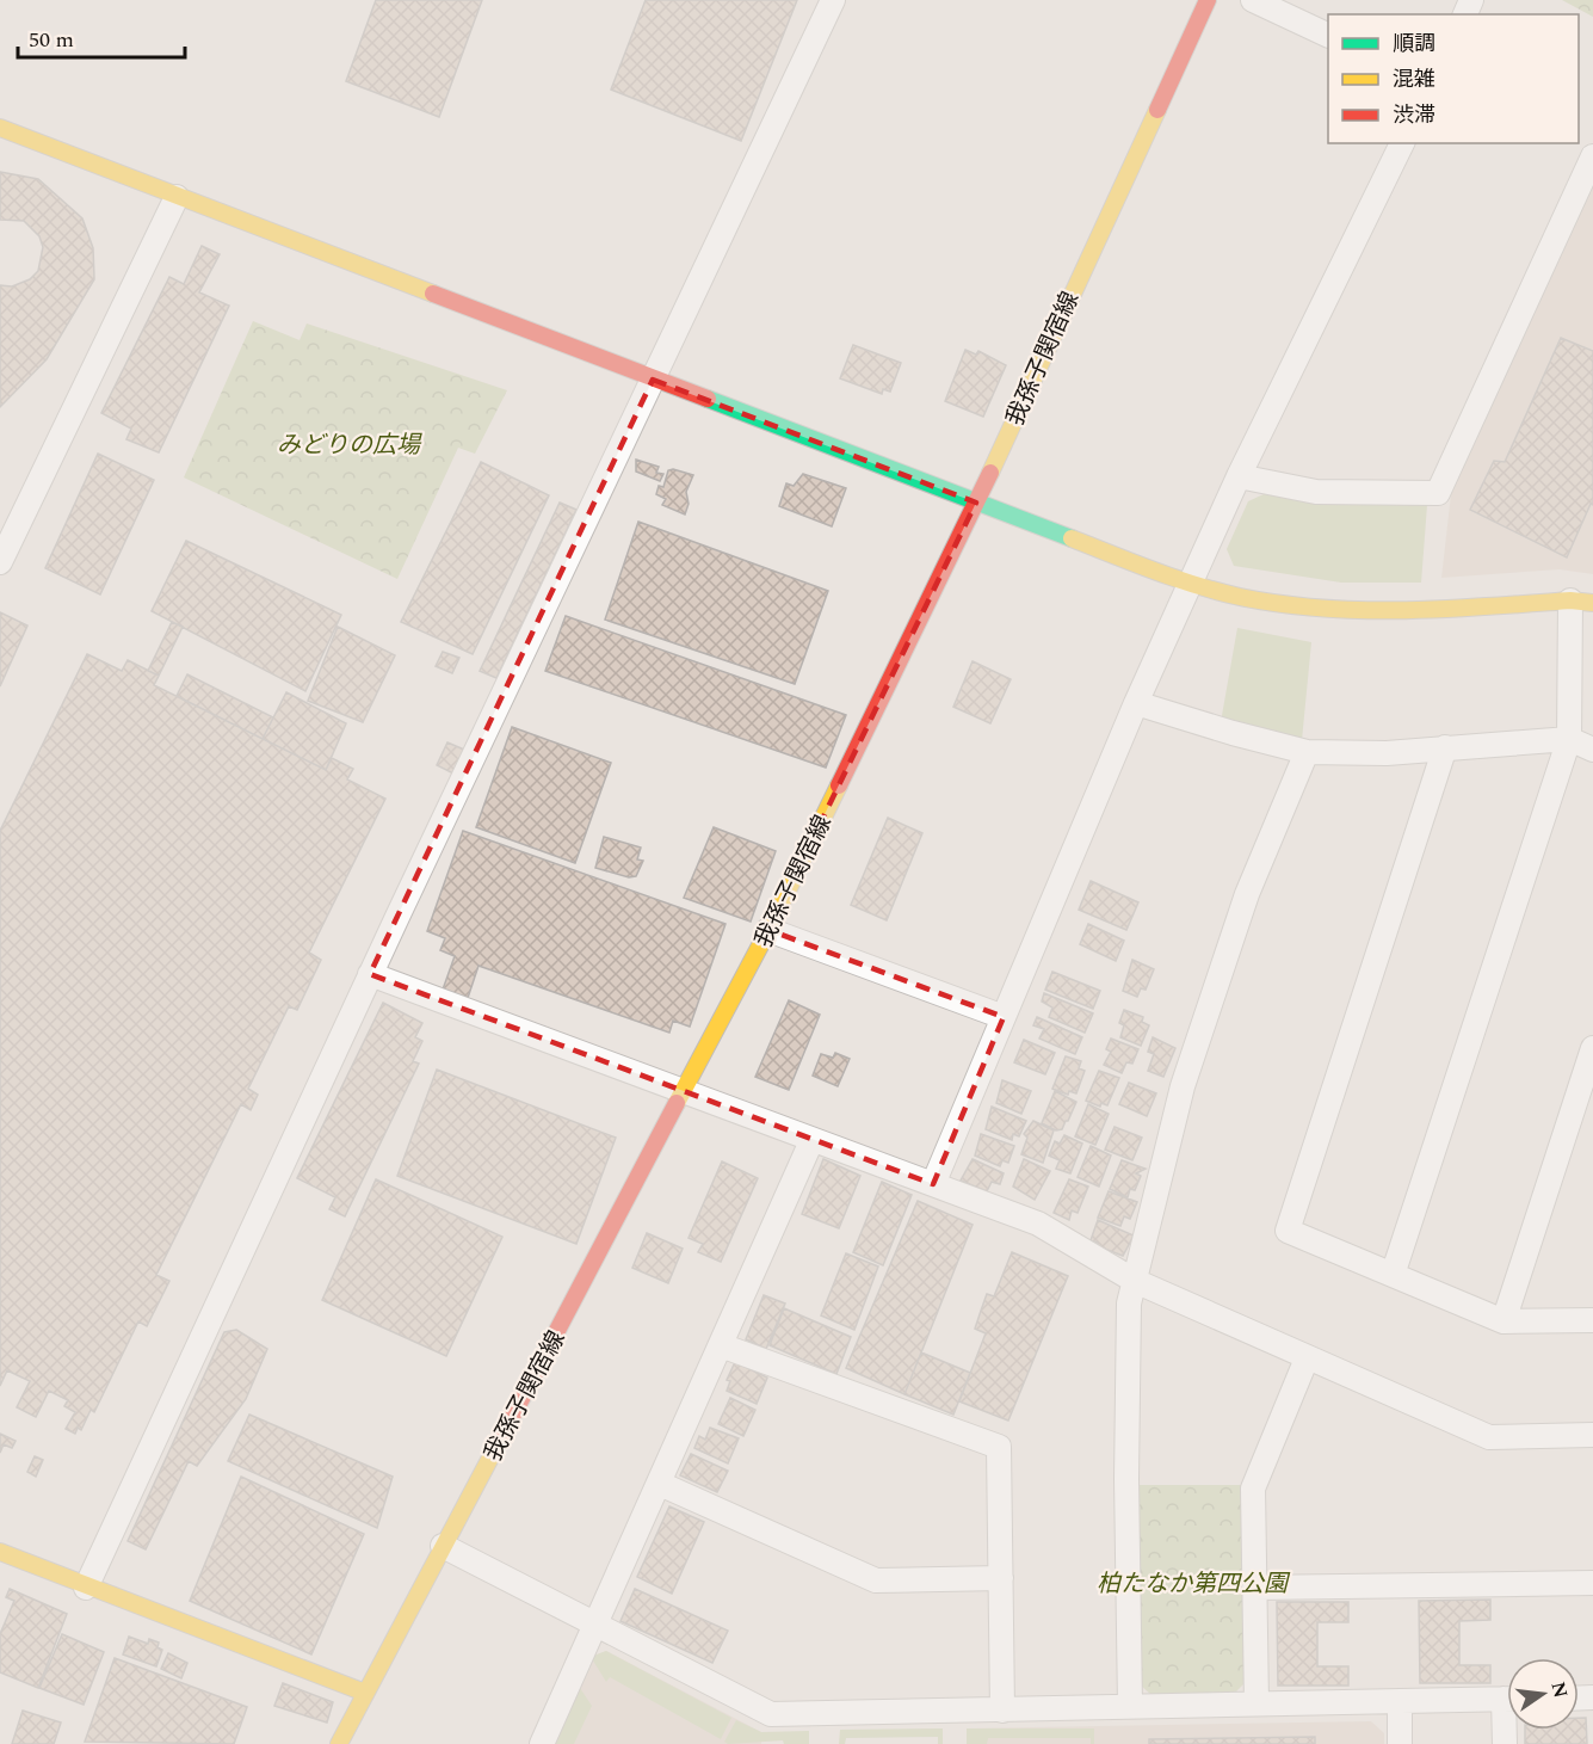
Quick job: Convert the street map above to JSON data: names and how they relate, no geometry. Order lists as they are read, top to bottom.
{
  "streets": {
    "street": ["我孫子関宿線"]
  },
  "parks": ["みどりの広場", "柏たなか第四公園"],
  "legend": ["順調", "混雑", "渋滞"],
  "scale_bar": "50 m",
  "north": "right"
}
